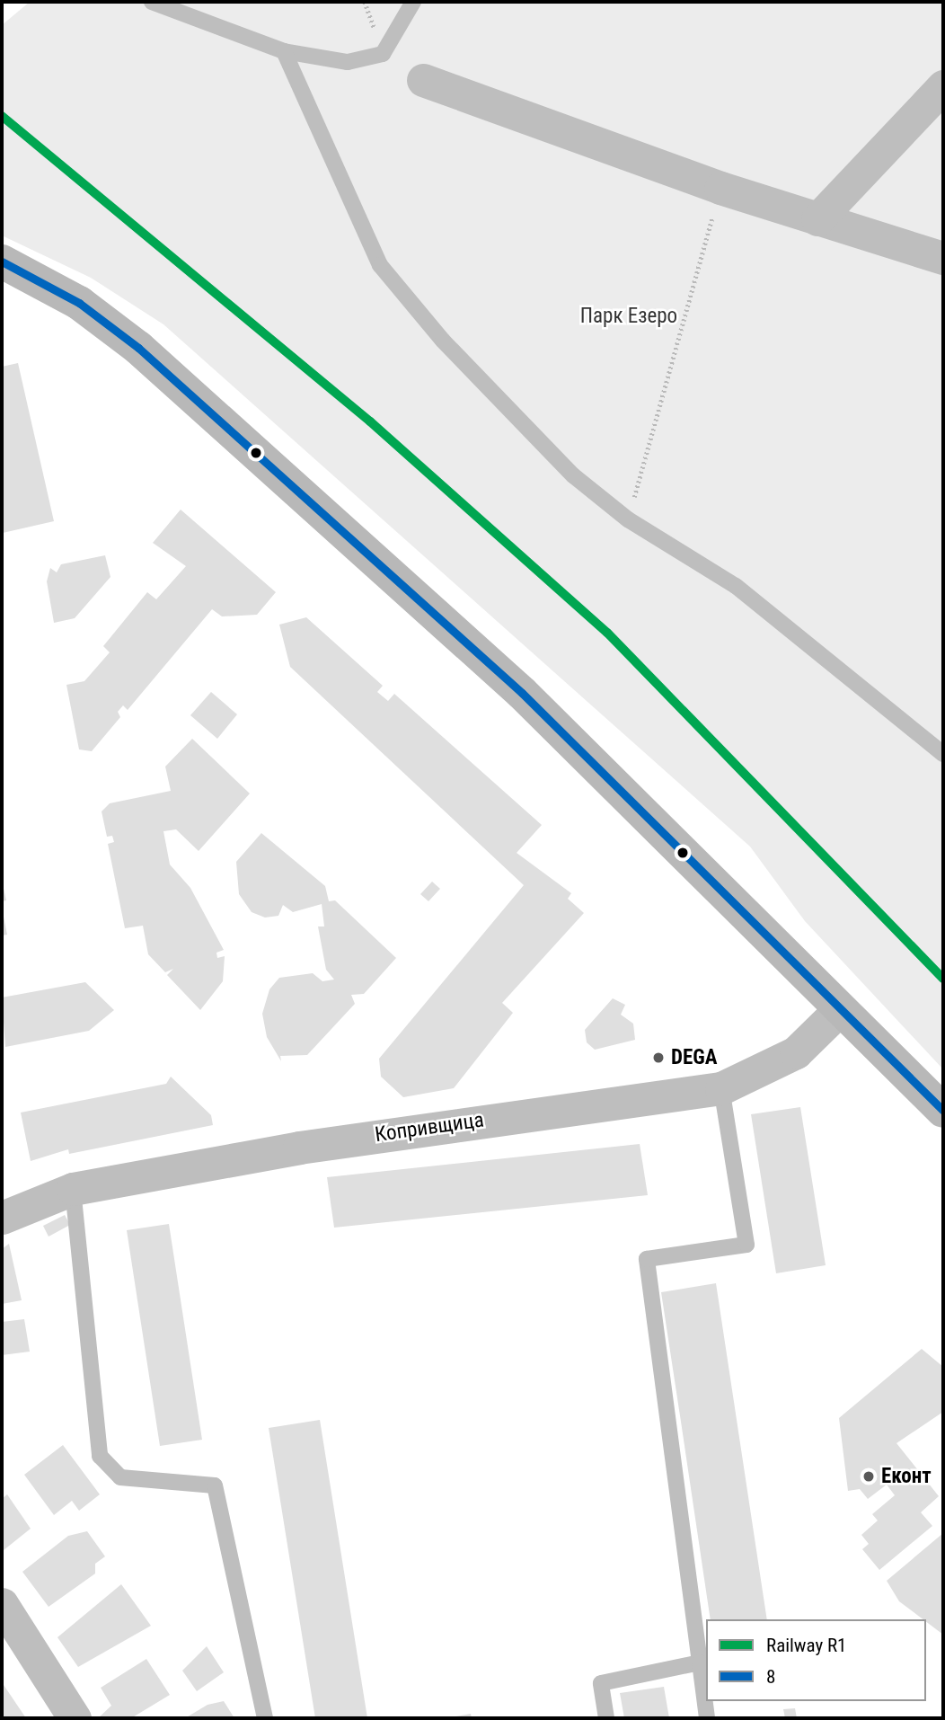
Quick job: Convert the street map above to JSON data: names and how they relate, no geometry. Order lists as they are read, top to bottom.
{
  "streets": {
    "street": ["Копривщица"]
  },
  "parks": ["Парк Езеро"],
  "places": ["DEGA", "Еконт"],
  "lines": ["rail line R1", "transit line 8"],
  "legend": ["Railway R1", "8"]
}
